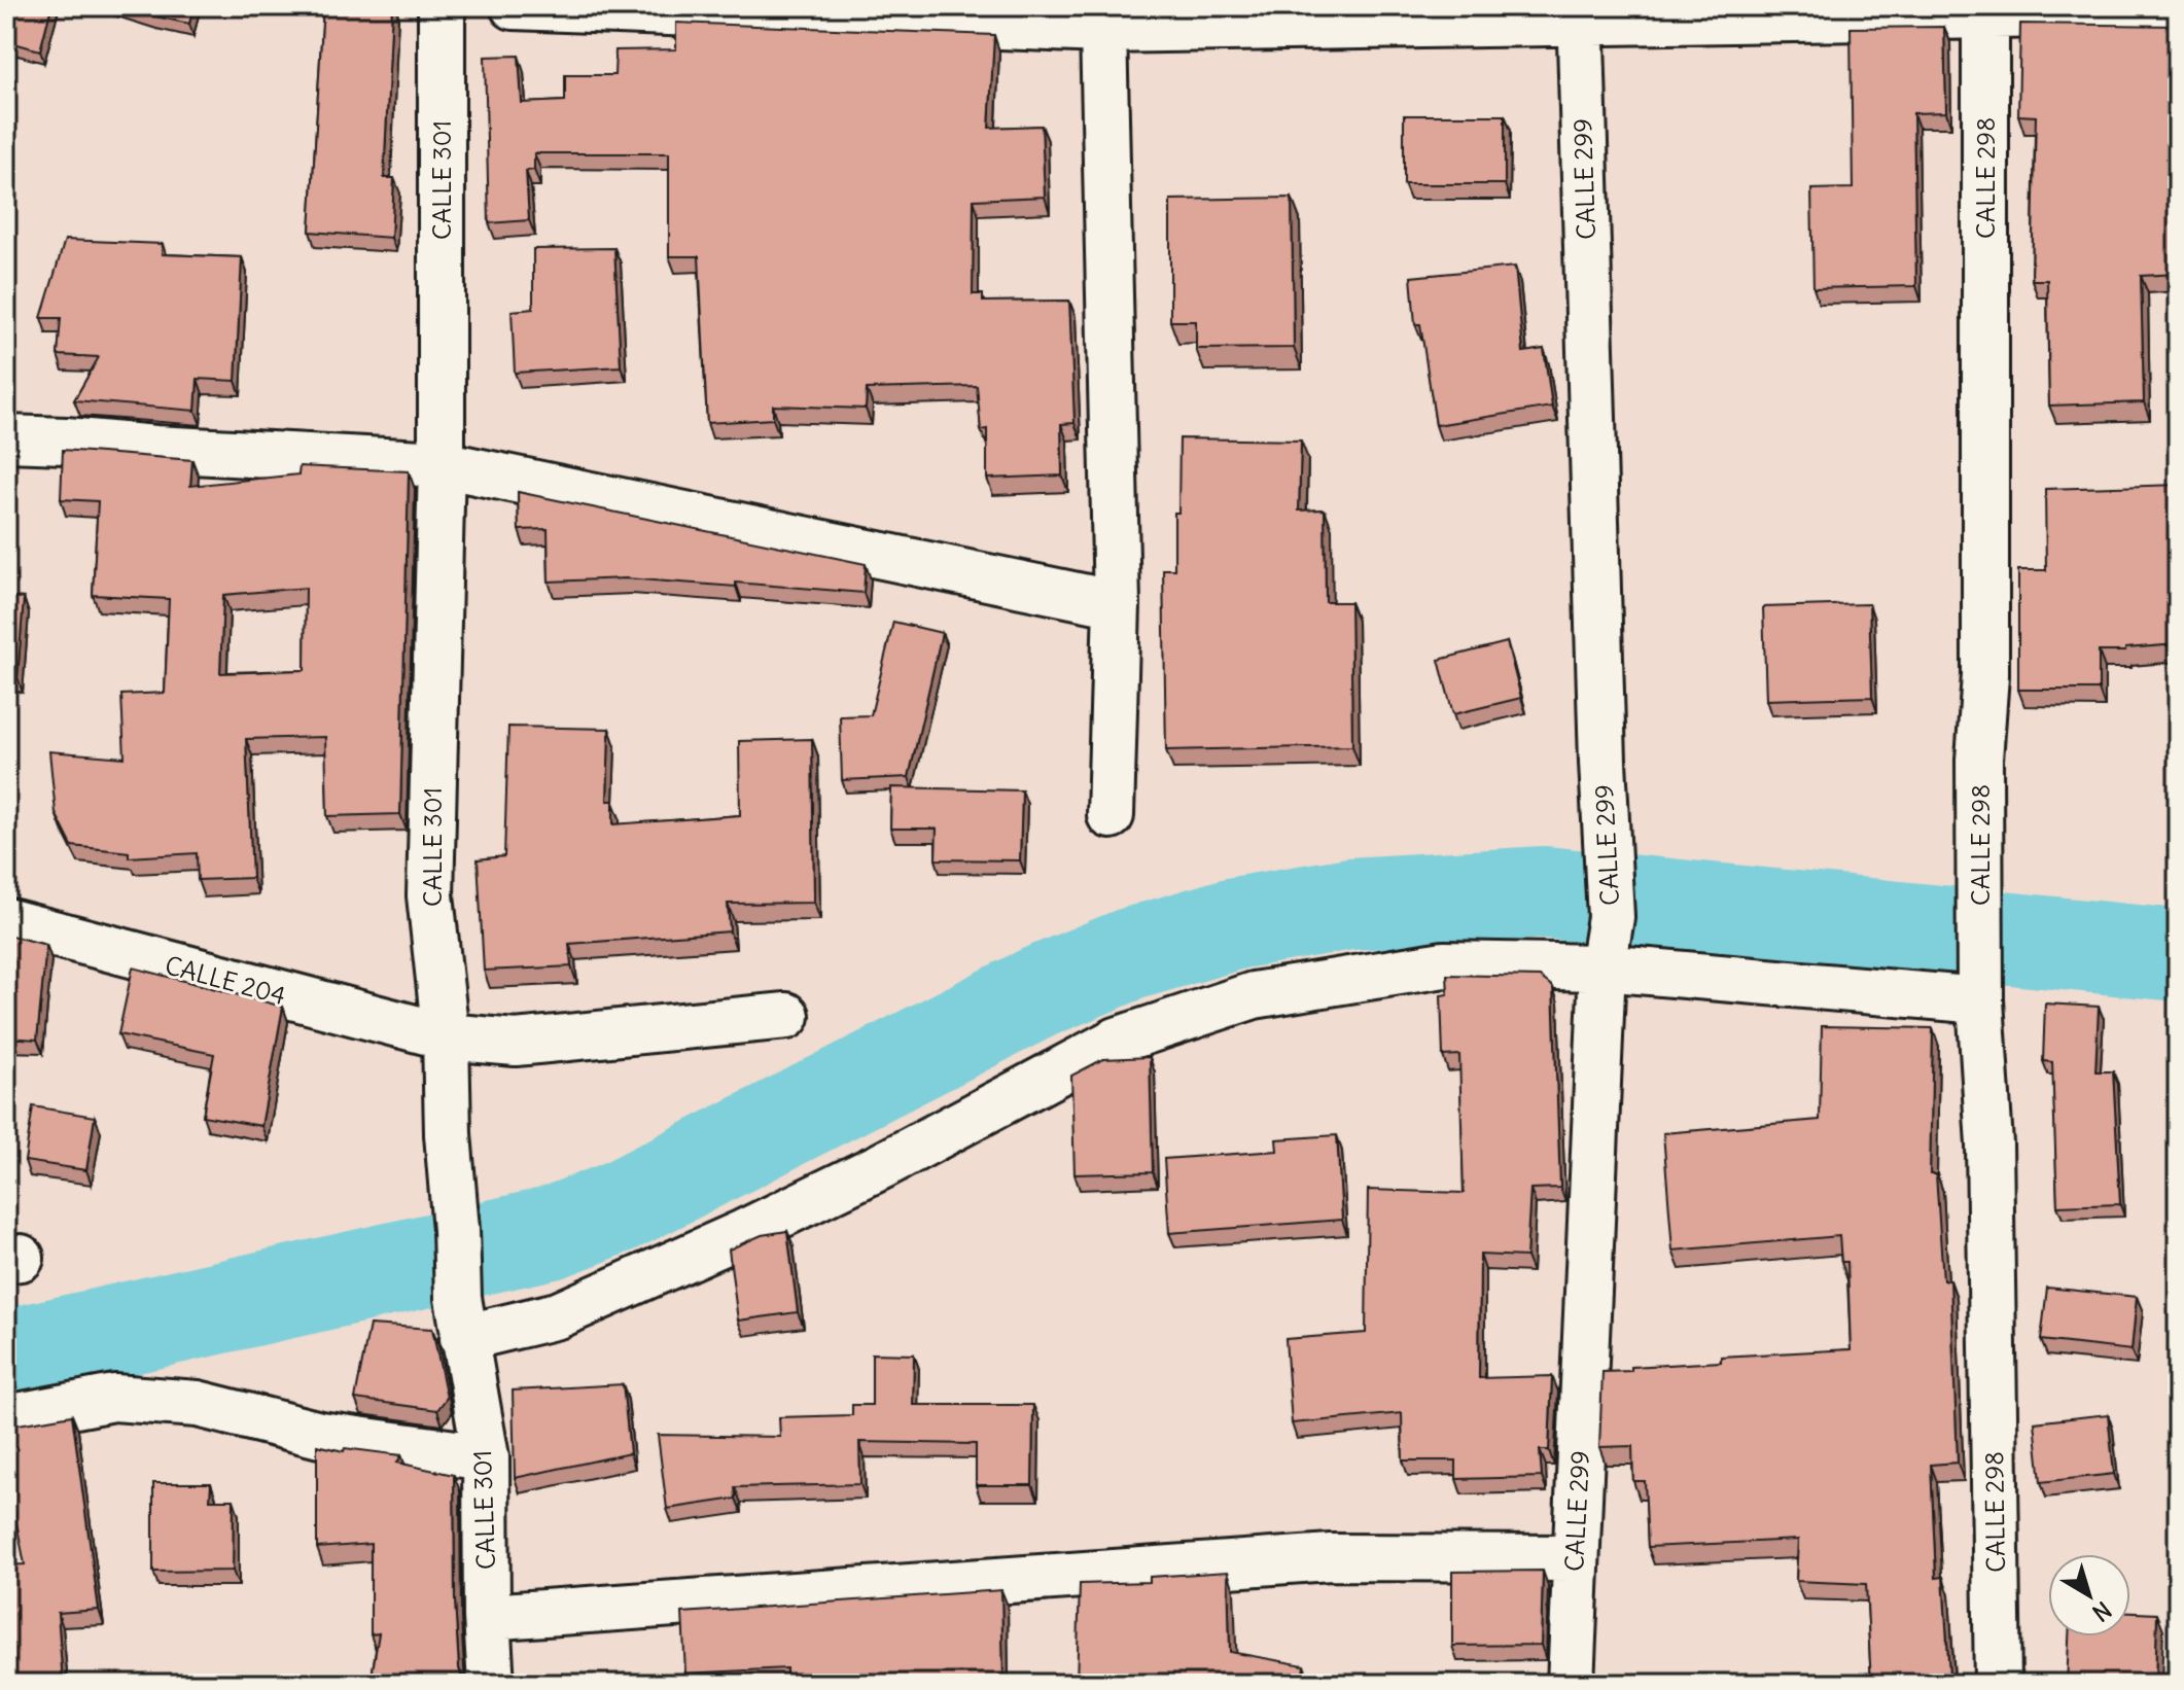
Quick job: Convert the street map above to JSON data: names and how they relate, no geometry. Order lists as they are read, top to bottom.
{
  "streets": {
    "street": [
      "CALLE 298",
      "CALLE 299",
      "CALLE 301",
      "CALLE 204"
    ]
  },
  "crossings": [
    ["CALLE 301", "CALLE 204"]
  ],
  "north": "bottom right"
}
